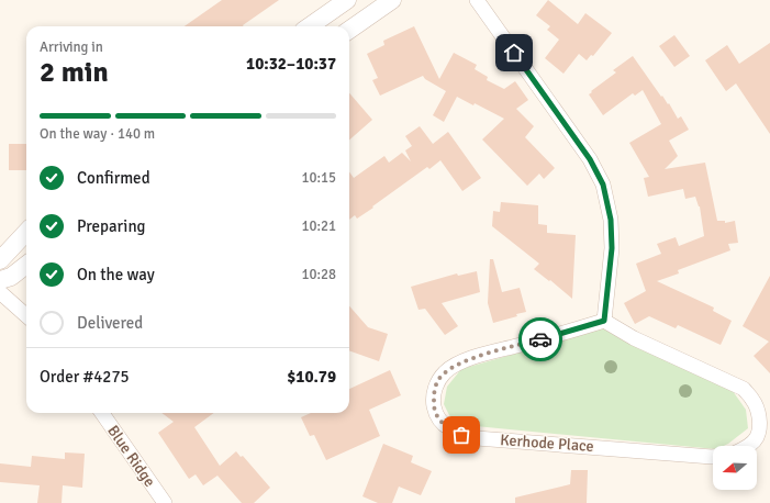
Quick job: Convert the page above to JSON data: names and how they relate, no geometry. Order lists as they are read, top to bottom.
{
  "streets": {
    "street": ["Kerhode Place", "Blue Ridge"]
  },
  "north": "left",
  "page": {
    "heading": ["2 min", "Arriving in", "10:32–10:37"],
    "panel": ["Order #4275", "$10.79"],
    "bar": "On the way · 140 m",
    "list": [
      ["Confirmed", "10:15"],
      ["Preparing", "10:21"],
      ["On the way", "10:28"],
      "Delivered"
    ]
  }
}
